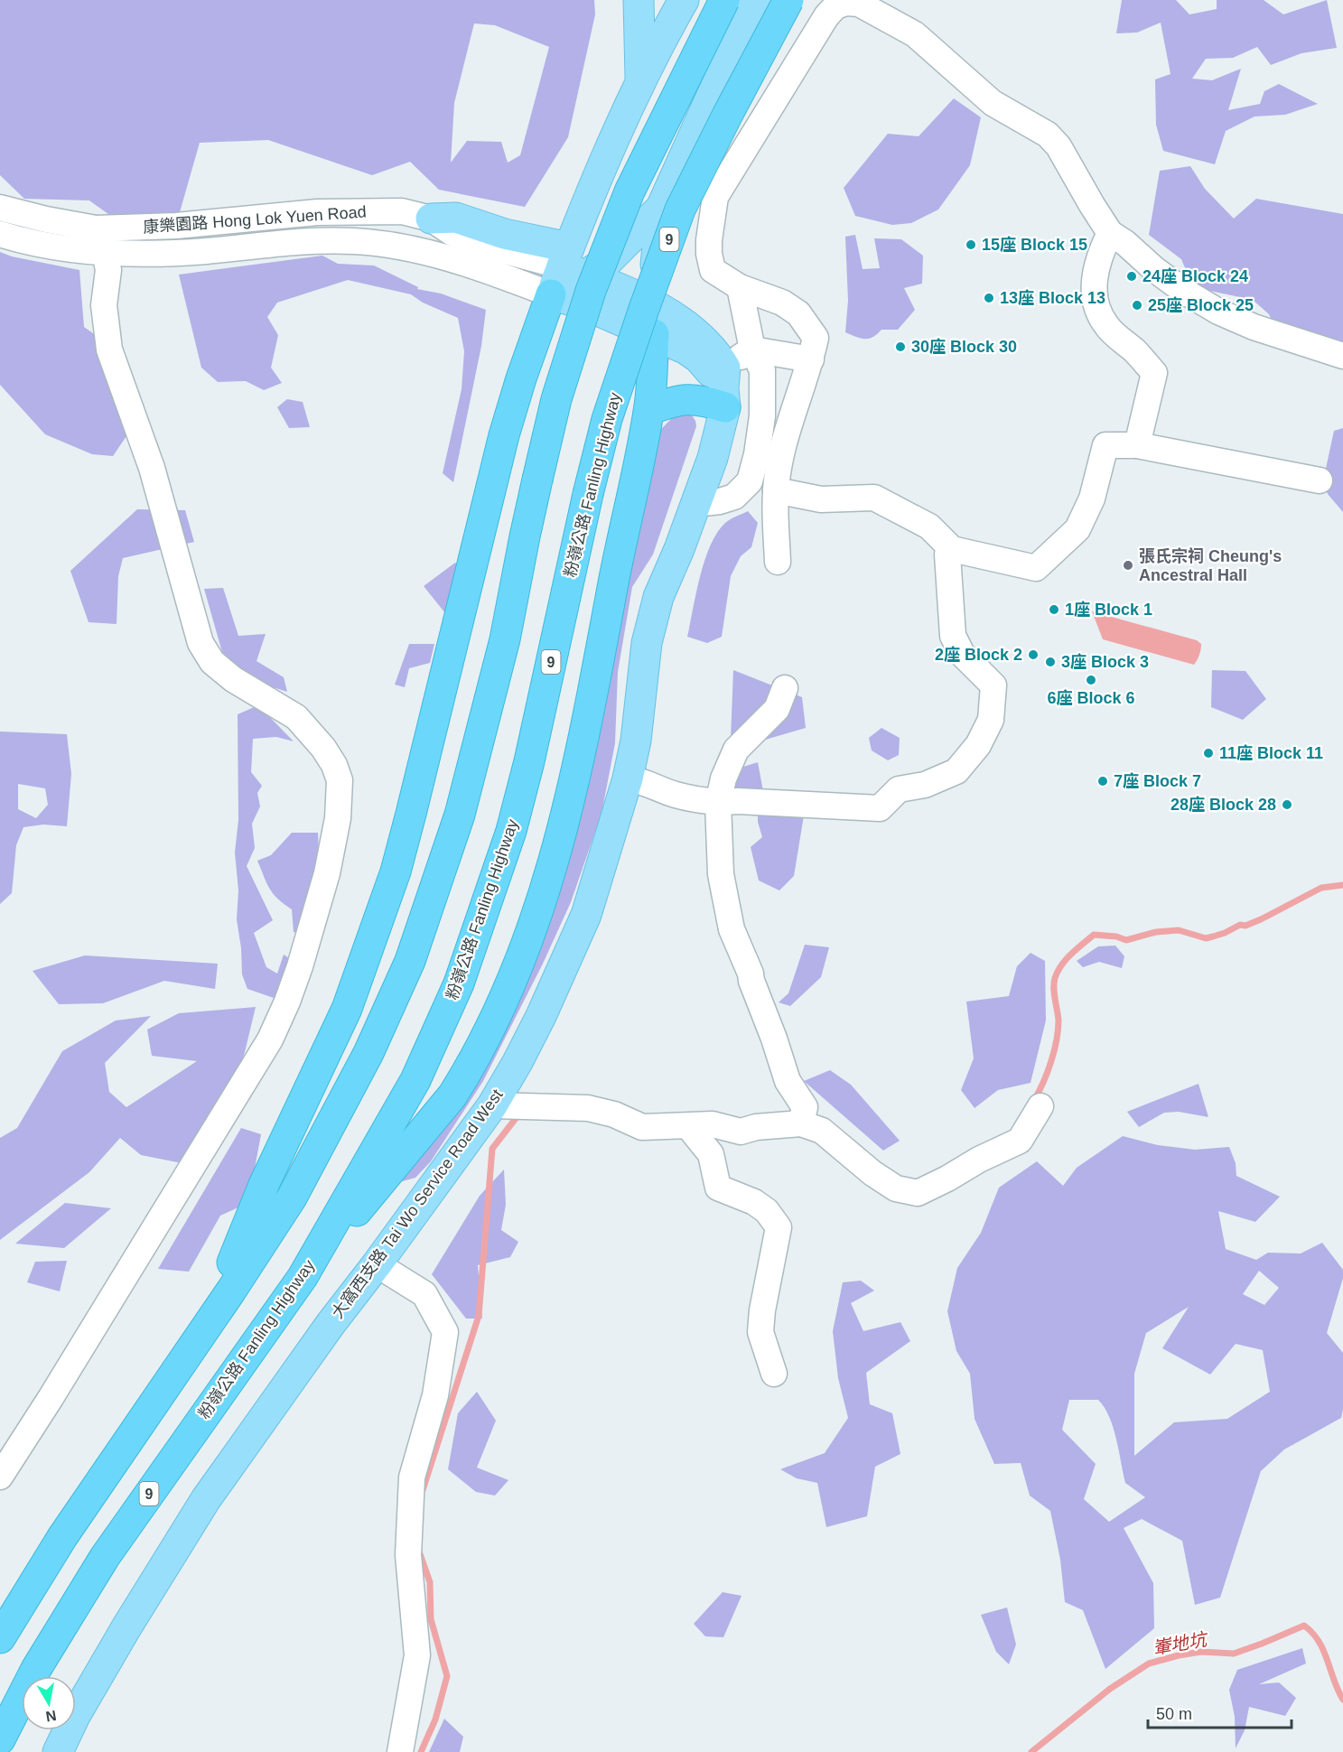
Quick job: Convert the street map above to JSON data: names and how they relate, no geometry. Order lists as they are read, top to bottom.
{
  "streets": {
    "highway": ["9", "粉嶺公路 Fanling Highway"],
    "main road": ["康樂園路 Hong Lok Yuen Road", "大窩西支路 Tai Wo Service Road West"]
  },
  "water": ["輋地坑"],
  "places": [
    "15座 Block 15",
    "24座 Block 24",
    "13座 Block 13",
    "25座 Block 25",
    "30座 Block 30",
    "張氏宗祠 Cheung's Ancestral Hall",
    "1座 Block 1",
    "2座 Block 2",
    "3座 Block 3",
    "6座 Block 6",
    "11座 Block 11",
    "7座 Block 7",
    "28座 Block 28"
  ],
  "scale_bar": "50 m",
  "north": "bottom"
}
